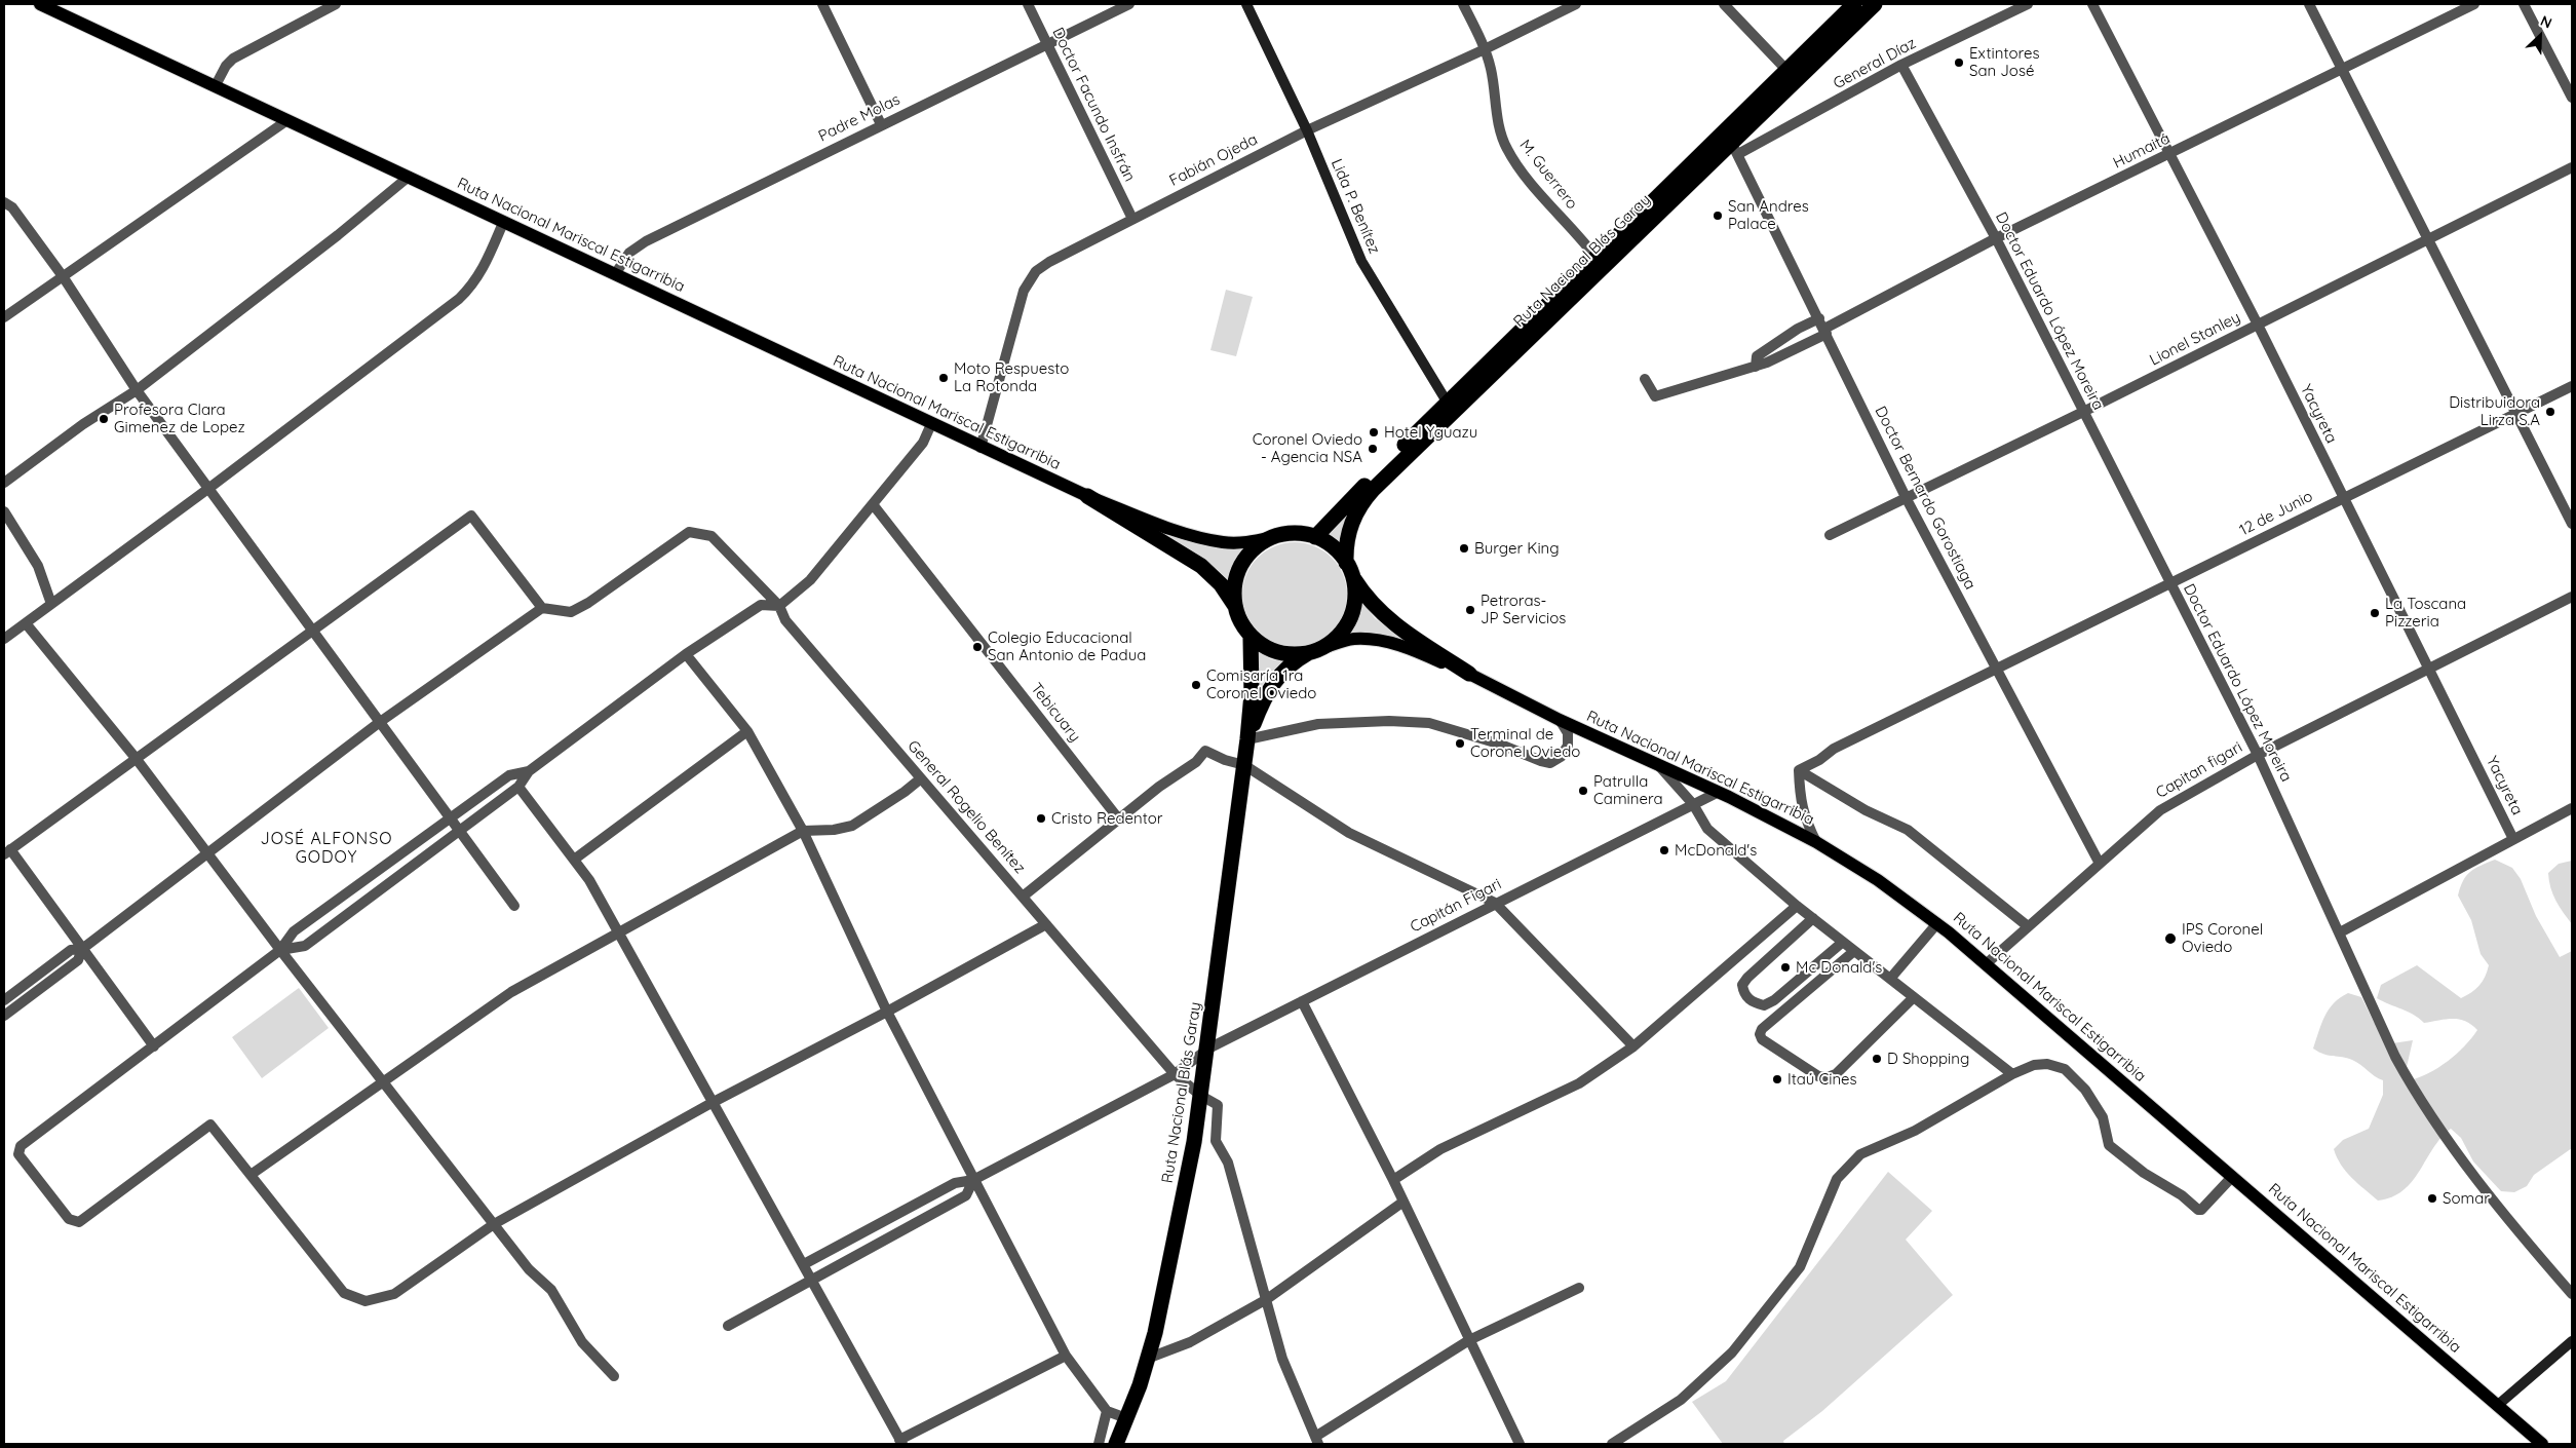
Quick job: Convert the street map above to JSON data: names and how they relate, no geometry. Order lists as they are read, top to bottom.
{
  "streets": {
    "highway": ["Ruta Nacional Blás Garay"],
    "main road": ["Ruta Nacional Mariscal Estigarribia"],
    "street": [
      "General Díaz",
      "Doctor Facundo Insfrán",
      "Padre Molas",
      "Humaitá",
      "Fabián Ojeda",
      "M. Guerrero",
      "Lida P. Benítez",
      "Doctor Eduardo López Moreira",
      "Lionel Stanley",
      "Yacyreta",
      "Doctor Bernardo Gorostiaga",
      "12 de Junio",
      "Tebicuary",
      "Capitan figari",
      "General Rogelio Benítez",
      "Capitán Figari"
    ]
  },
  "crossings": [
    ["General Díaz", "Ruta Nacional Blás Garay"],
    ["General Díaz", "Doctor Eduardo López Moreira"],
    ["General Díaz", "Doctor Bernardo Gorostiaga"],
    ["Doctor Facundo Insfrán", "Padre Molas"],
    ["Doctor Facundo Insfrán", "Fabián Ojeda"],
    ["Padre Molas", "Ruta Nacional Mariscal Estigarribia"],
    ["Humaitá", "Doctor Eduardo López Moreira"],
    ["Humaitá", "Yacyreta"],
    ["Humaitá", "Doctor Bernardo Gorostiaga"],
    ["Fabián Ojeda", "M. Guerrero"],
    ["Fabián Ojeda", "Lida P. Benítez"],
    ["Fabián Ojeda", "Ruta Nacional Mariscal Estigarribia"],
    ["M. Guerrero", "Ruta Nacional Blás Garay"],
    ["Lida P. Benítez", "Ruta Nacional Blás Garay"],
    ["Ruta Nacional Mariscal Estigarribia", "Ruta Nacional Blás Garay"],
    ["Ruta Nacional Mariscal Estigarribia", "Capitan figari"],
    ["Ruta Nacional Mariscal Estigarribia", "Capitán Figari"],
    ["Ruta Nacional Blás Garay", "Doctor Bernardo Gorostiaga"],
    ["Ruta Nacional Blás Garay", "General Rogelio Benítez"],
    ["Ruta Nacional Blás Garay", "Capitán Figari"],
    ["Doctor Eduardo López Moreira", "Lionel Stanley"],
    ["Doctor Eduardo López Moreira", "12 de Junio"],
    ["Doctor Eduardo López Moreira", "Capitan figari"],
    ["Lionel Stanley", "Yacyreta"],
    ["Lionel Stanley", "Doctor Bernardo Gorostiaga"],
    ["Yacyreta", "12 de Junio"],
    ["Yacyreta", "Capitan figari"],
    ["Doctor Bernardo Gorostiaga", "12 de Junio"],
    ["Doctor Bernardo Gorostiaga", "Capitan figari"],
    ["General Rogelio Benítez", "Capitán Figari"]
  ],
  "districts": ["JOSÉ ALFONSO GODOY"],
  "places": [
    "Extintores San José",
    "San Andres Palace",
    "Moto Respuesto La Rotonda",
    "Distribuidora Lirza S.A",
    "Profesora Clara Gimenez de Lopez",
    "Hotel Yguazu",
    "Coronel Oviedo - Agencia NSA",
    "Burger King",
    "Petroras- JP Servicios",
    "La Toscana Pizzeria",
    "Colegio Educacional San Antonio de Padua",
    "Comisaría 1ra Coronel Oviedo",
    "Terminal de Coronel Oviedo",
    "Patrulla Caminera",
    "Cristo Redentor",
    "McDonald's",
    "IPS Coronel Oviedo",
    "Mc Donald's",
    "D Shopping",
    "Itaú Cines",
    "Somar"
  ],
  "north": "top right"
}
